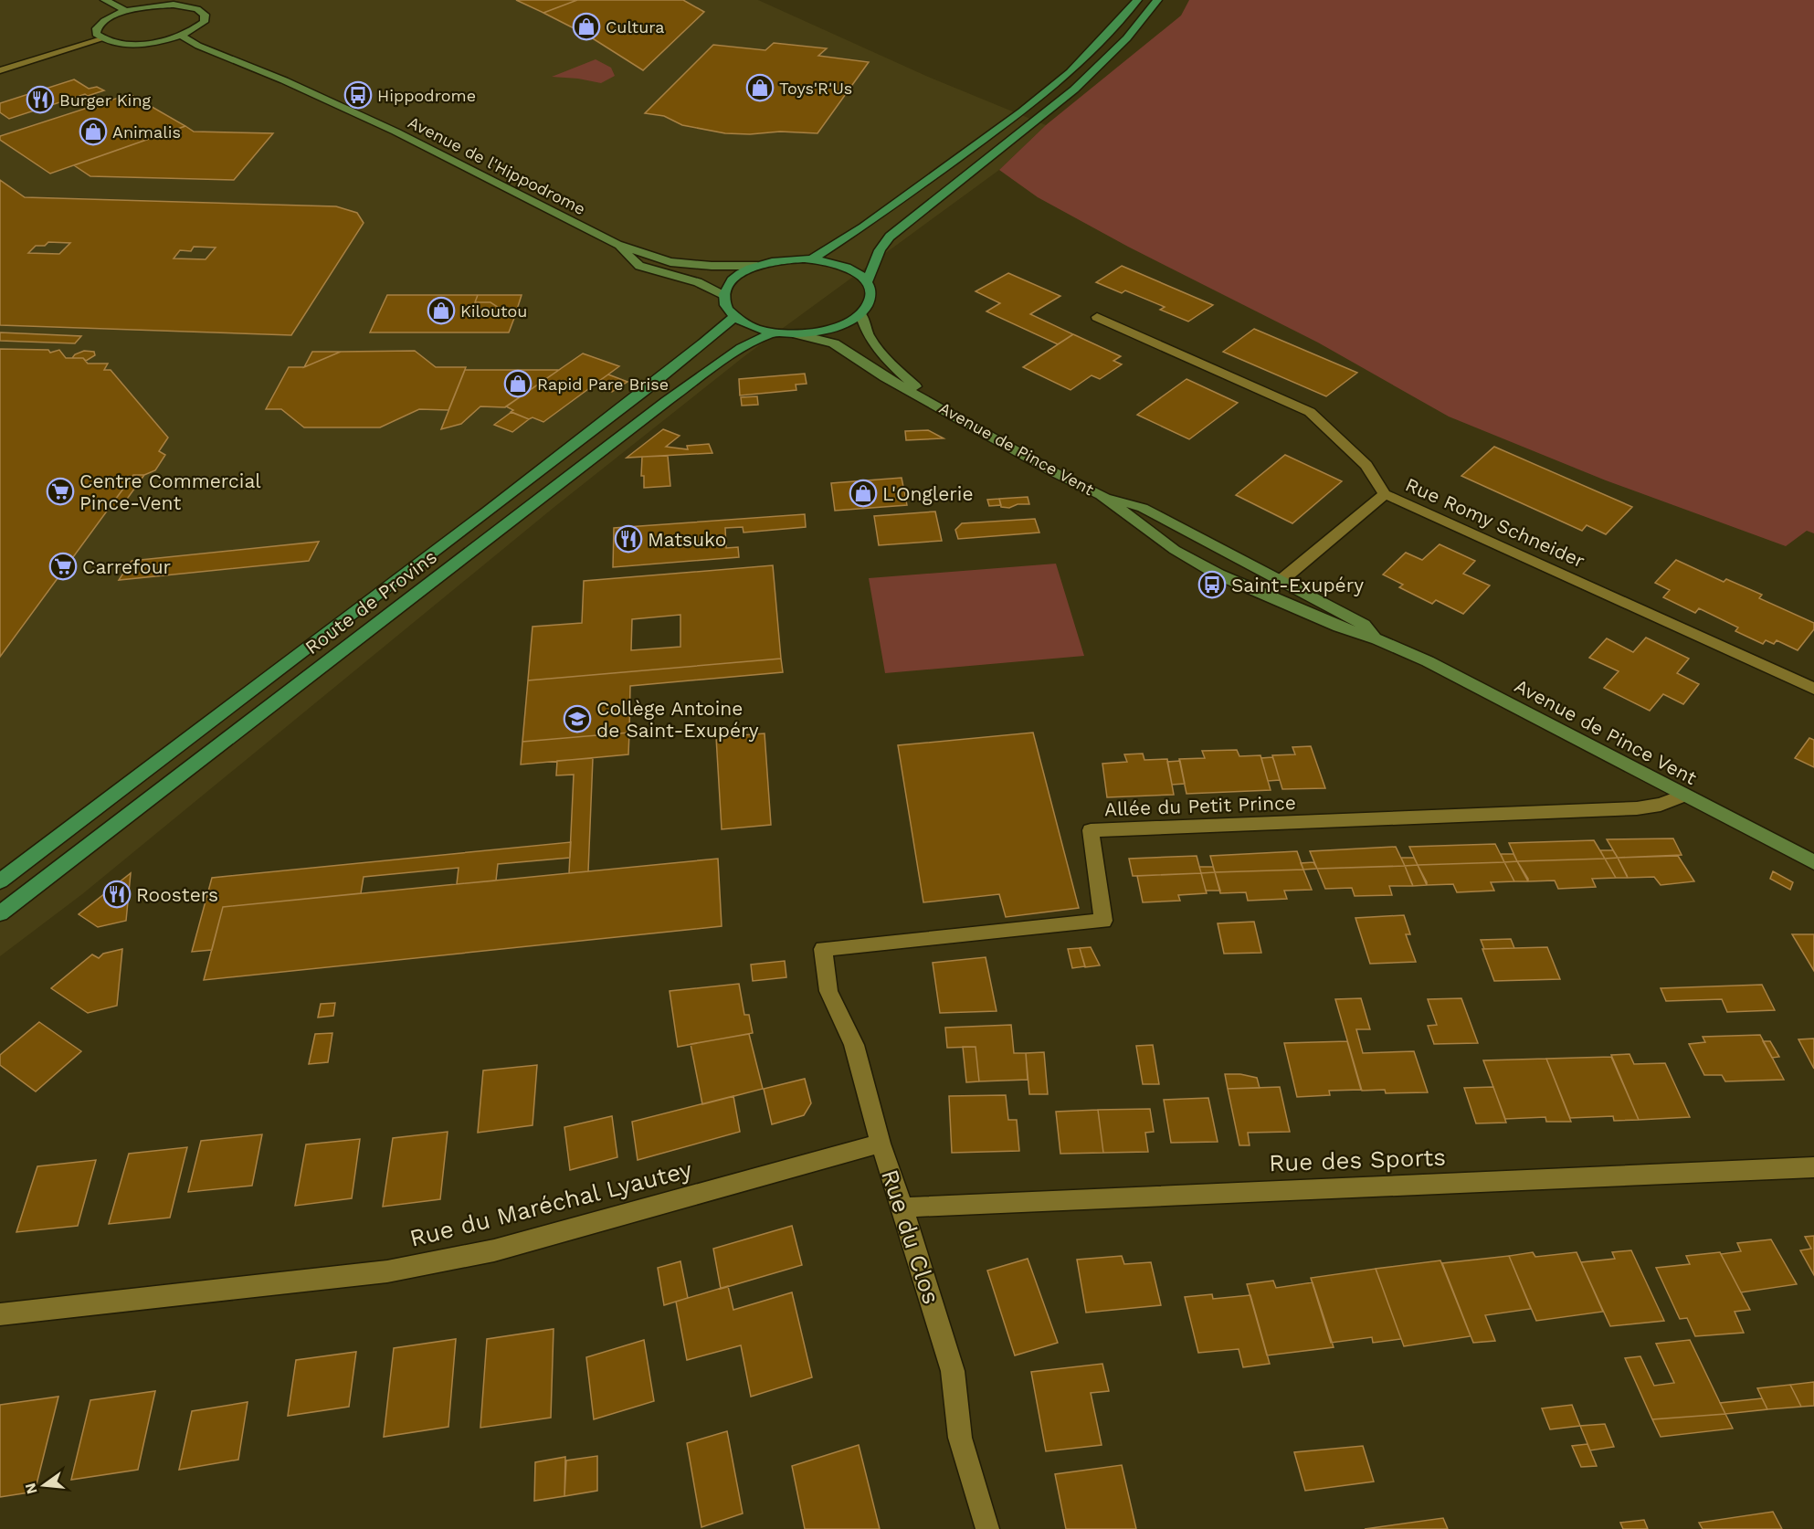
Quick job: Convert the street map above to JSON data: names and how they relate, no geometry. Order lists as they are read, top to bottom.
{
  "streets": {
    "main road": ["Avenue de l'Hippodrome", "Avenue de Pince Vent", "Route de Provins"],
    "street": [
      "Rue Romy Schneider",
      "Allée du Petit Prince",
      "Rue des Sports",
      "Rue du Maréchal Lyautey",
      "Rue du Clos"
    ]
  },
  "crossings": [
    ["Avenue de Pince Vent", "Allée du Petit Prince"],
    ["Allée du Petit Prince", "Rue du Clos"],
    ["Rue des Sports", "Rue du Clos"],
    ["Rue du Maréchal Lyautey", "Rue du Clos"]
  ],
  "places": {
    "shop": [
      "Cultura",
      "Toys'R'Us",
      "Animalis",
      "Kiloutou",
      "Rapid Pare Brise",
      "L'Onglerie"
    ],
    "bus stop": ["Hippodrome", "Saint-Exupéry"],
    "restaurant": ["Burger King", "Matsuko", "Roosters"],
    "supermarket": ["Centre Commercial Pince-Vent", "Carrefour"],
    "school or university": ["Collège Antoine de Saint-Exupéry"]
  },
  "north": "left"
}
